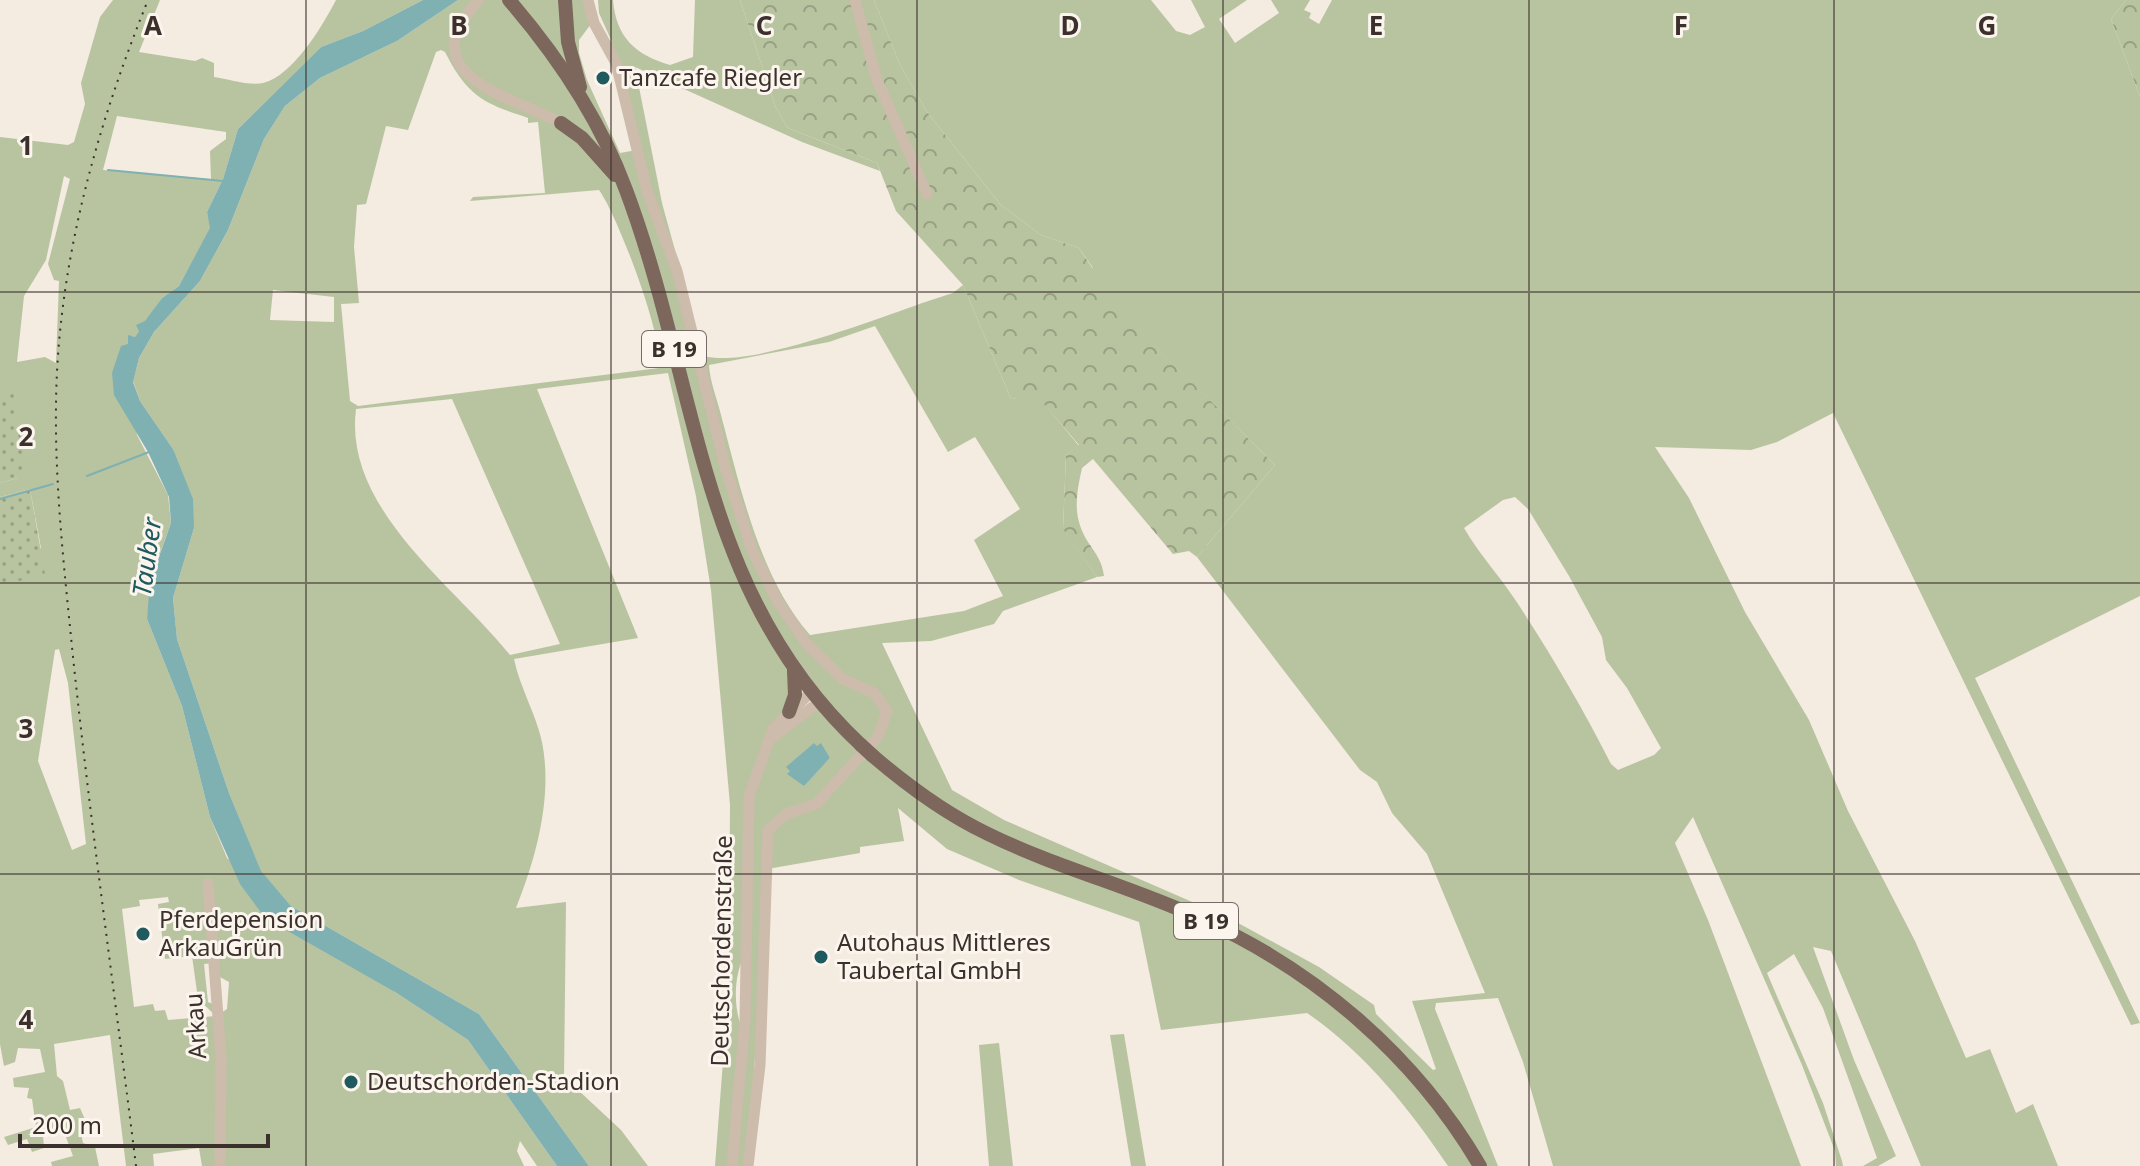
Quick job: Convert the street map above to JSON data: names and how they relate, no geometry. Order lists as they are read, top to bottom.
{
  "streets": {
    "main road": ["B 19"],
    "street": ["Deutschordenstraße", "Arkau"]
  },
  "crossings": [
    ["B 19", "Deutschordenstraße"]
  ],
  "water": ["Tauber"],
  "places": [
    "Tanzcafe Riegler",
    "Pferdepension ArkauGrün",
    "Autohaus Mittleres Taubertal GmbH",
    "Deutschorden-Stadion"
  ],
  "scale_bar": "200 m",
  "grid": {
    "columns": [
      "A",
      "B",
      "C",
      "D",
      "E",
      "F",
      "G"
    ],
    "rows": [
      "1",
      "2",
      "3",
      "4"
    ]
  }
}
